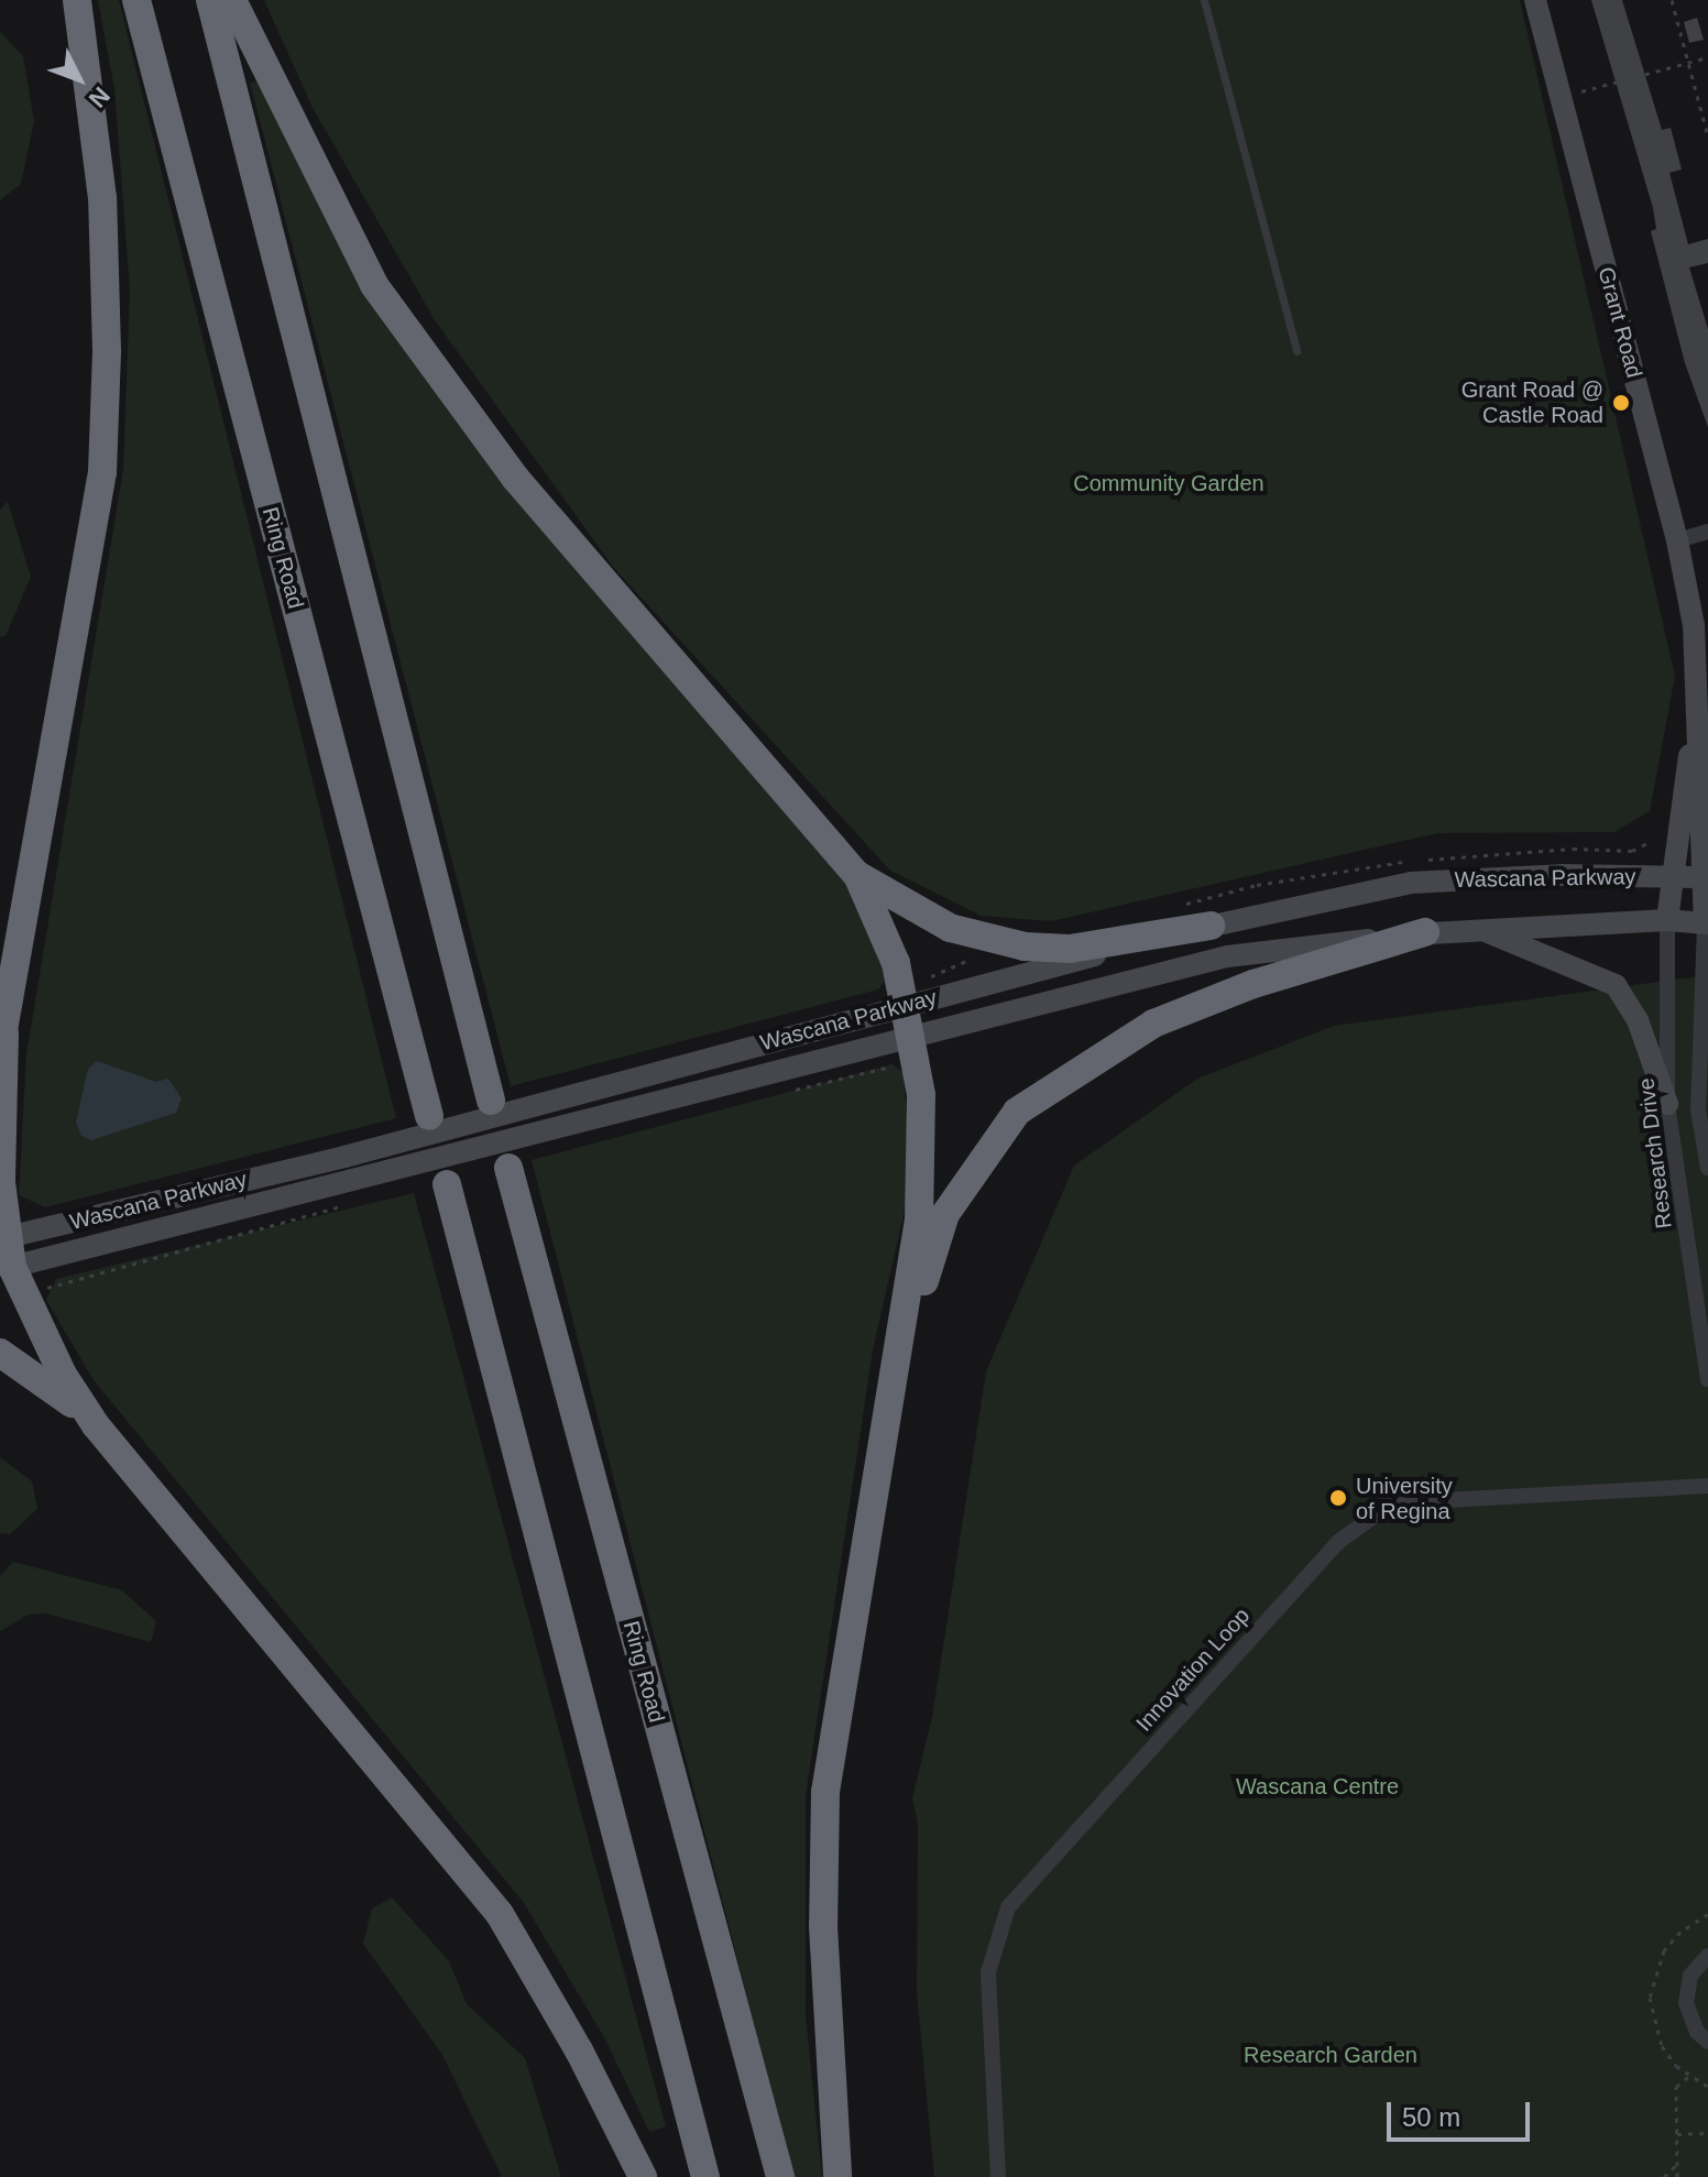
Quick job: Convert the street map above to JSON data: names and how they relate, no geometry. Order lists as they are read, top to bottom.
{
  "streets": {
    "highway": ["Ring Road"],
    "main road": ["Grant Road", "Wascana Parkway"],
    "street": ["Research Drive", "Innovation Loop"]
  },
  "crossings": [
    ["Grant Road", "Wascana Parkway"],
    ["Grant Road", "Research Drive"],
    ["Wascana Parkway", "Research Drive"]
  ],
  "parks": ["Community Garden", "Wascana Centre", "Research Garden"],
  "places": ["Grant Road @ Castle Road", "University of Regina"],
  "scale_bar": "50 m",
  "north": "bottom right"
}
